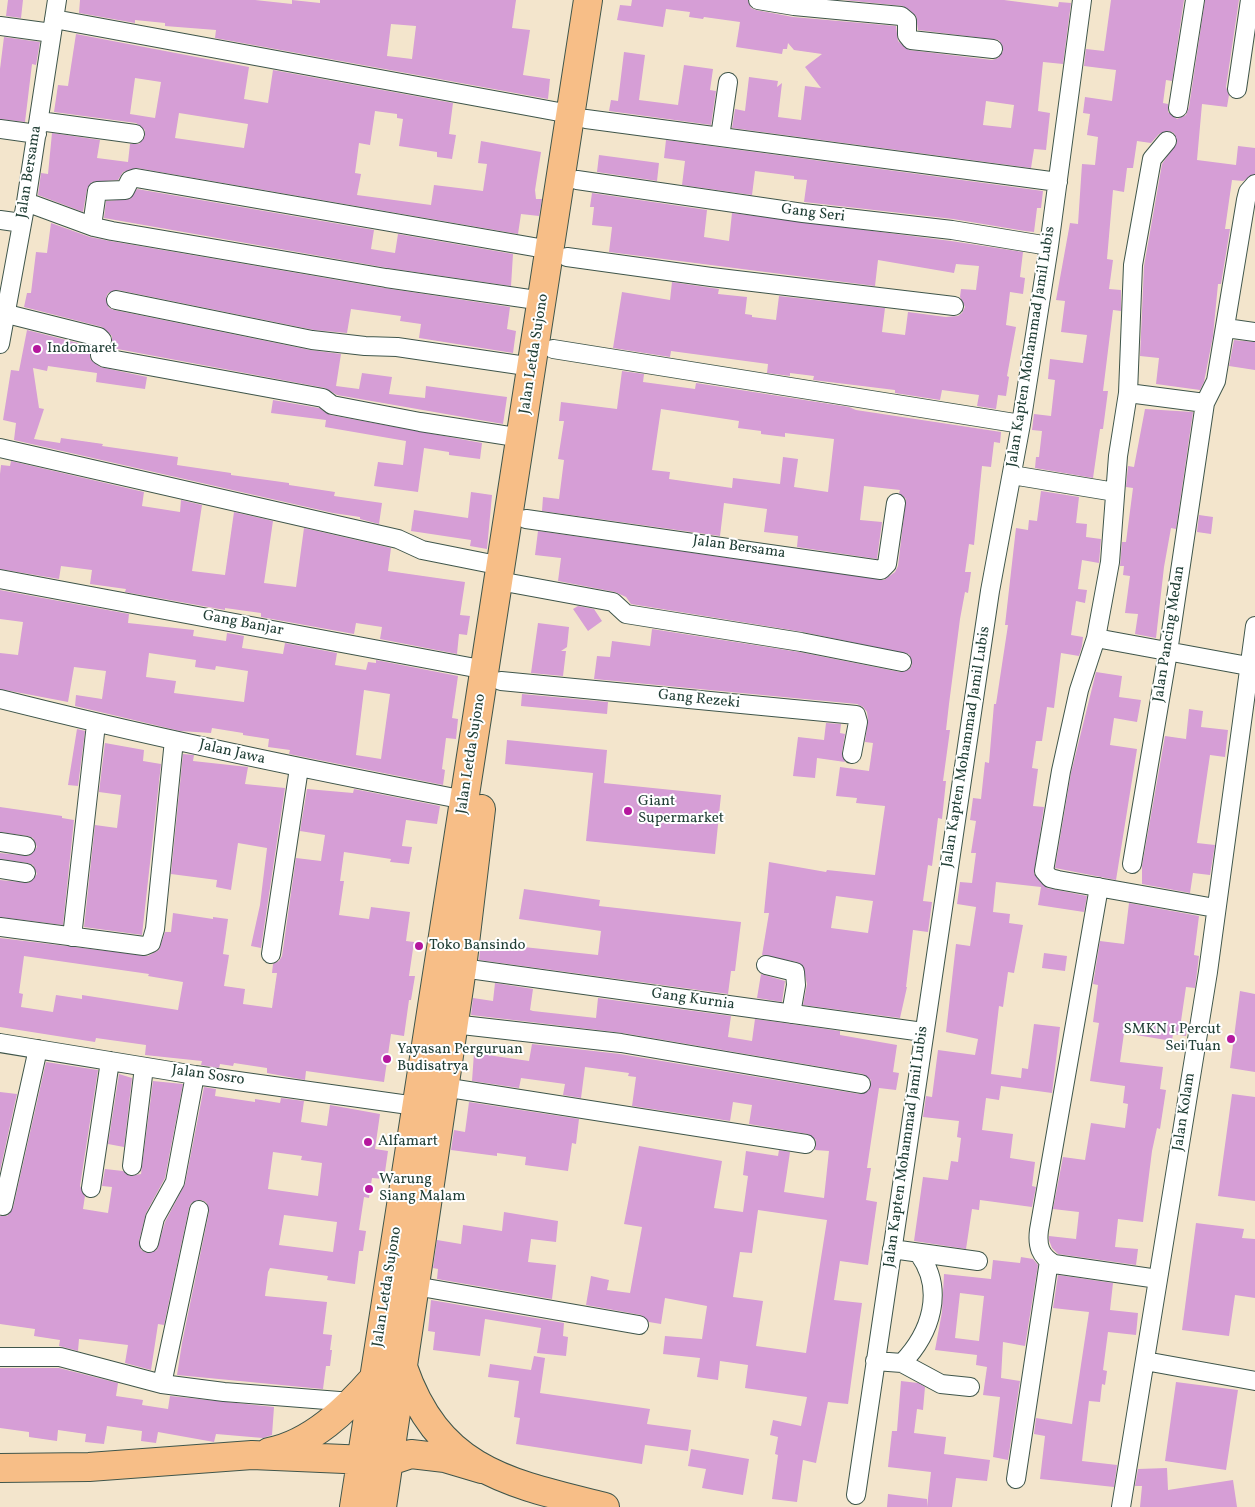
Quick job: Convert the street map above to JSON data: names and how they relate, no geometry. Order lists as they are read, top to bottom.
{
  "streets": {
    "highway": ["Jalan Letda Sujono"],
    "street": [
      "Jalan Bersama",
      "Gang Seri",
      "Jalan Kapten Mohammad Jamil Lubis",
      "Gang Banjar",
      "Jalan Pancing Medan",
      "Gang Rezeki",
      "Jalan Jawa",
      "Gang Kurnia",
      "Jalan Sosro",
      "Jalan Kolam"
    ]
  },
  "crossings": [
    ["Jalan Bersama", "Jalan Letda Sujono"],
    ["Gang Seri", "Jalan Kapten Mohammad Jamil Lubis"],
    ["Gang Seri", "Jalan Letda Sujono"],
    ["Jalan Kapten Mohammad Jamil Lubis", "Gang Kurnia"],
    ["Jalan Letda Sujono", "Gang Banjar"],
    ["Jalan Letda Sujono", "Gang Rezeki"],
    ["Jalan Letda Sujono", "Jalan Jawa"],
    ["Jalan Letda Sujono", "Gang Kurnia"],
    ["Jalan Letda Sujono", "Jalan Sosro"],
    ["Gang Banjar", "Gang Rezeki"]
  ],
  "places": [
    "Indomaret",
    "Giant Supermarket",
    "Toko Bansindo",
    "SMKN 1 Percut Sei Tuan",
    "Yayasan Perguruan Budisatrya",
    "Alfamart",
    "Warung Siang Malam"
  ]
}
